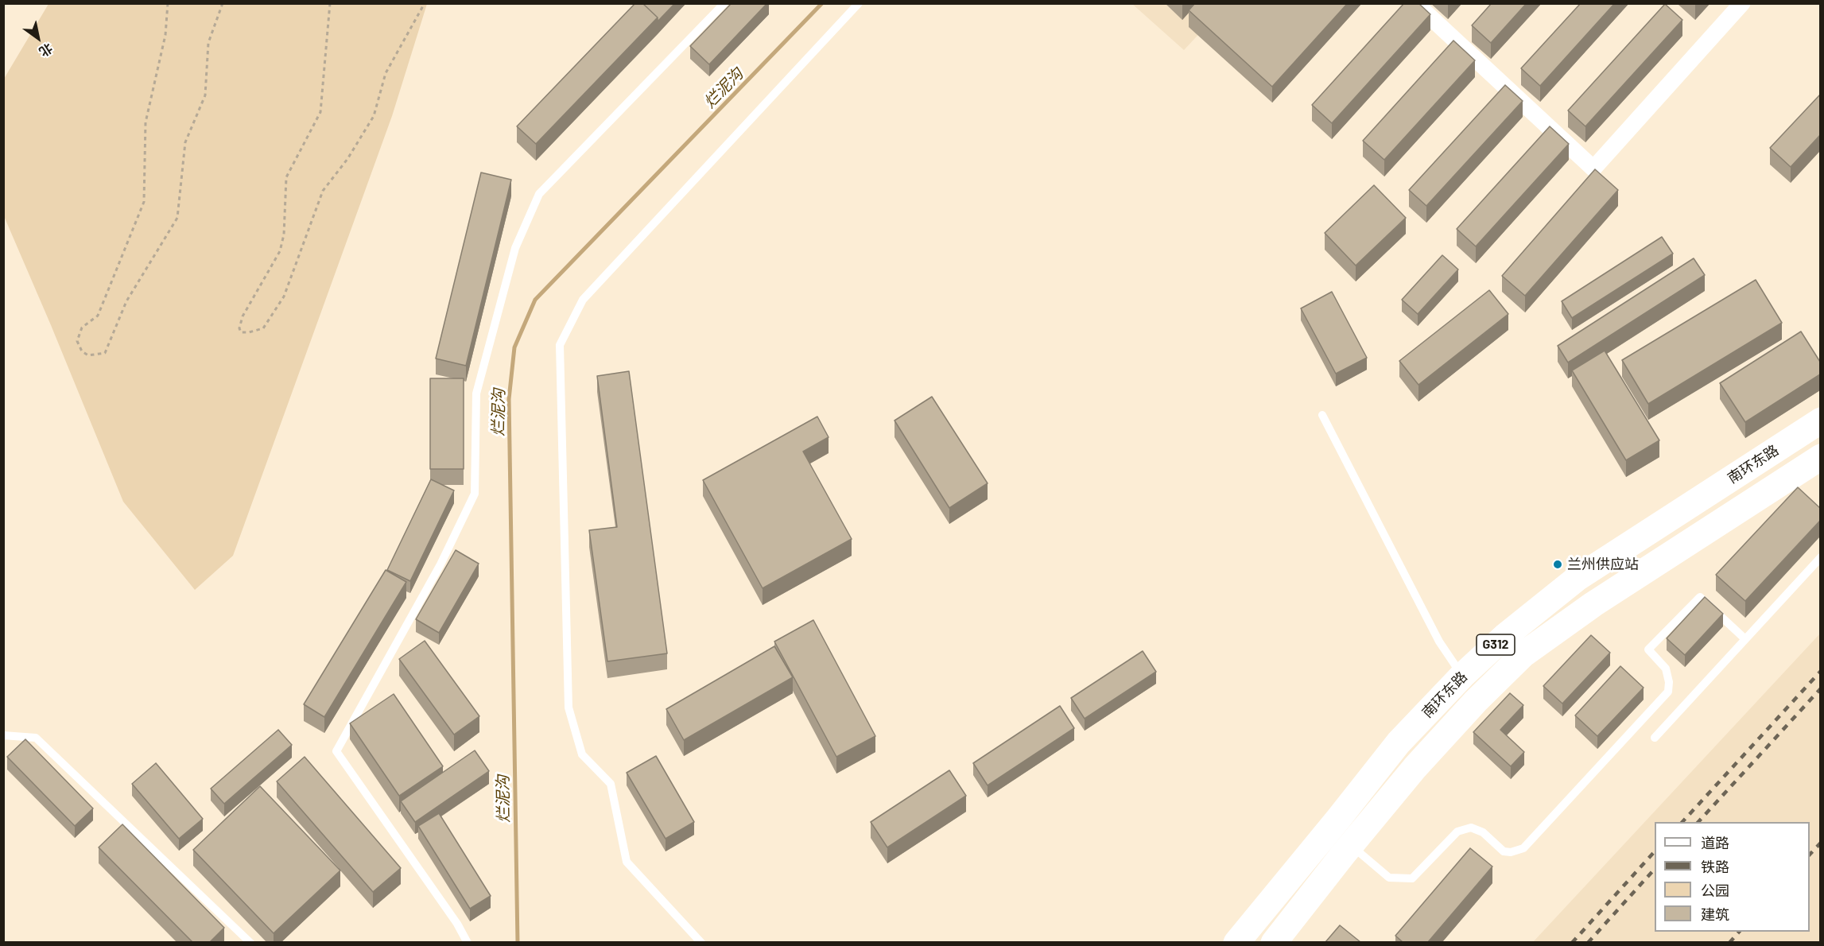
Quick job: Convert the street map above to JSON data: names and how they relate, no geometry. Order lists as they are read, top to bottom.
{
  "streets": {
    "highway": ["南环东路", "G312"]
  },
  "water": ["烂泥沟"],
  "places": ["兰州供应站"],
  "legend": [
    "道路",
    "铁路",
    "公园",
    "建筑"
  ],
  "north": "bottom right"
}
